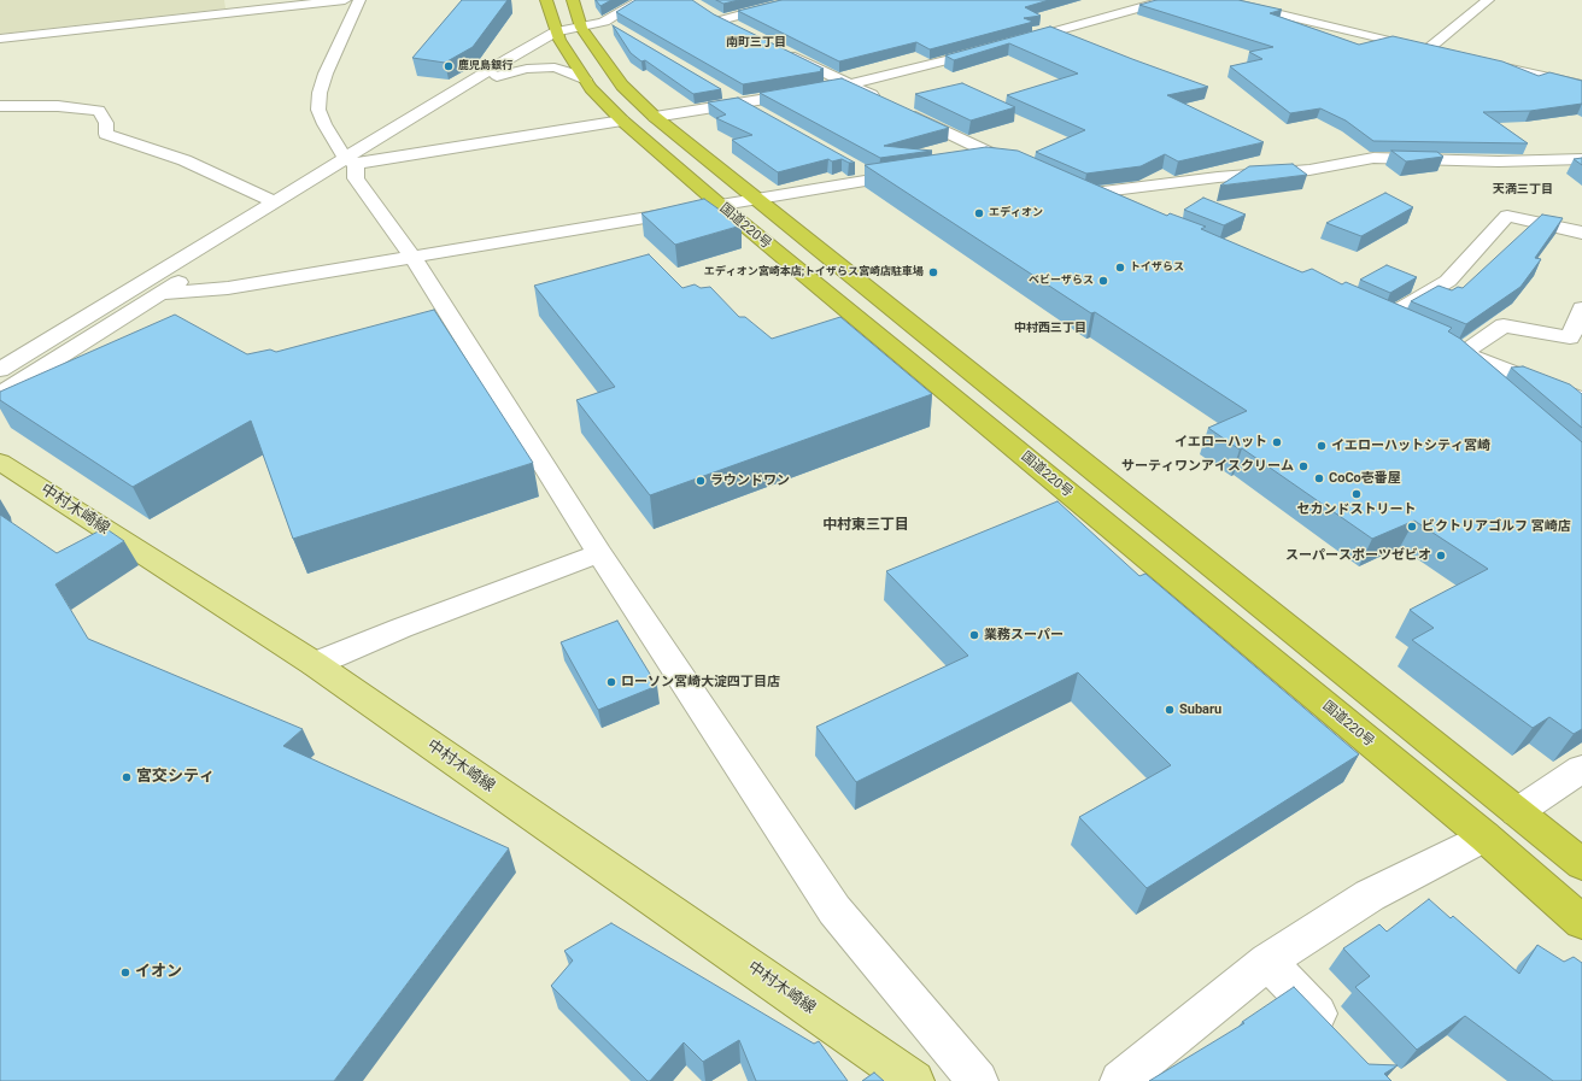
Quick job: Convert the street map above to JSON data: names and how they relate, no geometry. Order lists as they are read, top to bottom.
{
  "streets": {
    "highway": ["国道220号"],
    "main road": ["中村木崎線"]
  },
  "districts": [
    "南町三丁目",
    "天満三丁目",
    "中村西三丁目",
    "中村東三丁目"
  ],
  "places": [
    "鹿児島銀行",
    "エディオン",
    "トイザらス",
    "エディオン宮崎本店;トイザらス宮崎店駐車場",
    "ベビーザらス",
    "イエローハット",
    "イエローハットシティ宮崎",
    "サーティワンアイスクリーム",
    "CoCo壱番屋",
    "ラウンドワン",
    "セカンドストリート",
    "ビクトリアゴルフ 宮崎店",
    "スーパースポーツゼビオ",
    "業務スーパー",
    "ローソン宮崎大淀四丁目店",
    "Subaru",
    "宮交シティ",
    "イオン"
  ]
}
